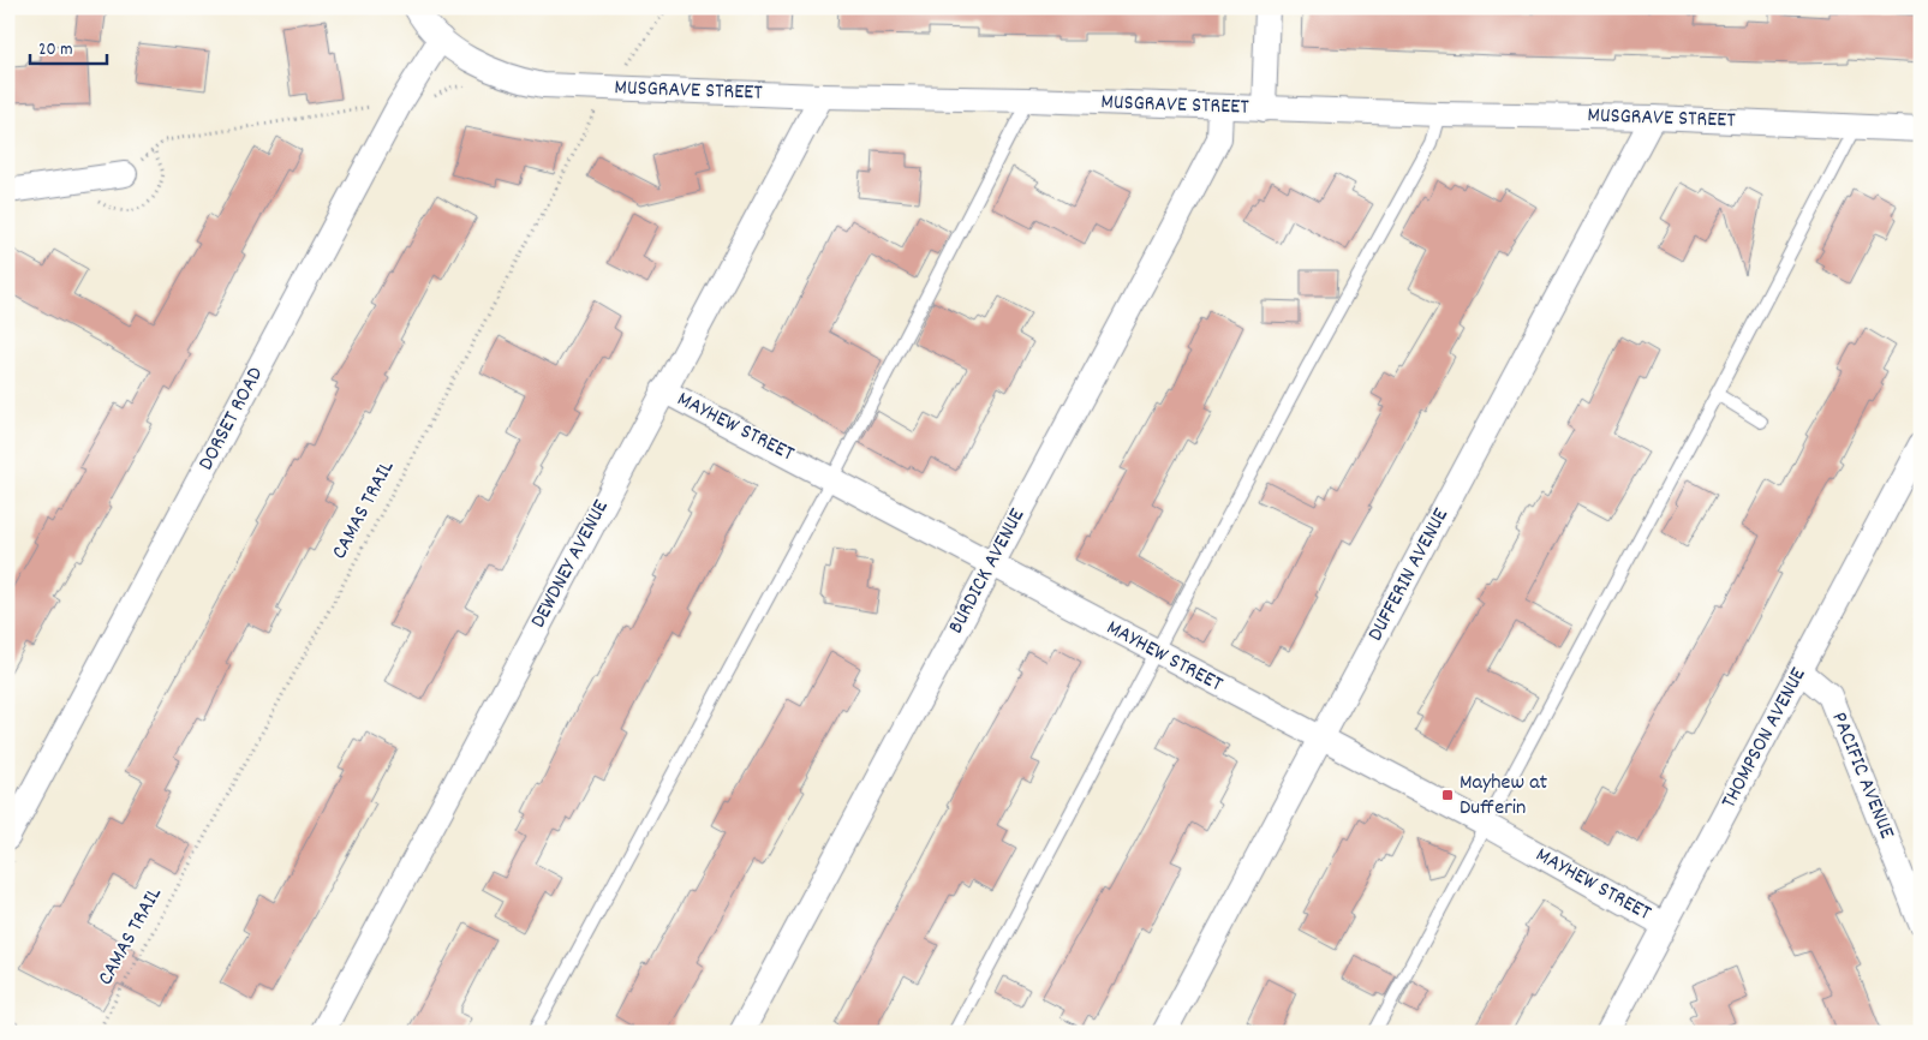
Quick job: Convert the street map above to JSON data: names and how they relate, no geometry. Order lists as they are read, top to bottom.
{
  "streets": {
    "street": [
      "MUSGRAVE STREET",
      "DORSET ROAD",
      "MAYHEW STREET",
      "DEWDNEY AVENUE",
      "BURDICK AVENUE",
      "DUFFERIN AVENUE",
      "THOMPSON AVENUE",
      "PACIFIC AVENUE"
    ],
    "path": ["CAMAS TRAIL"]
  },
  "crossings": [
    ["MUSGRAVE STREET", "DORSET ROAD"],
    ["MUSGRAVE STREET", "CAMAS TRAIL"],
    ["MUSGRAVE STREET", "DEWDNEY AVENUE"],
    ["MUSGRAVE STREET", "BURDICK AVENUE"],
    ["MUSGRAVE STREET", "DUFFERIN AVENUE"],
    ["MAYHEW STREET", "DEWDNEY AVENUE"],
    ["MAYHEW STREET", "BURDICK AVENUE"],
    ["MAYHEW STREET", "DUFFERIN AVENUE"],
    ["MAYHEW STREET", "THOMPSON AVENUE"],
    ["THOMPSON AVENUE", "PACIFIC AVENUE"]
  ],
  "places": {
    "transit": ["Mayhew at Dufferin"]
  },
  "scale_bar": "20 m"
}
